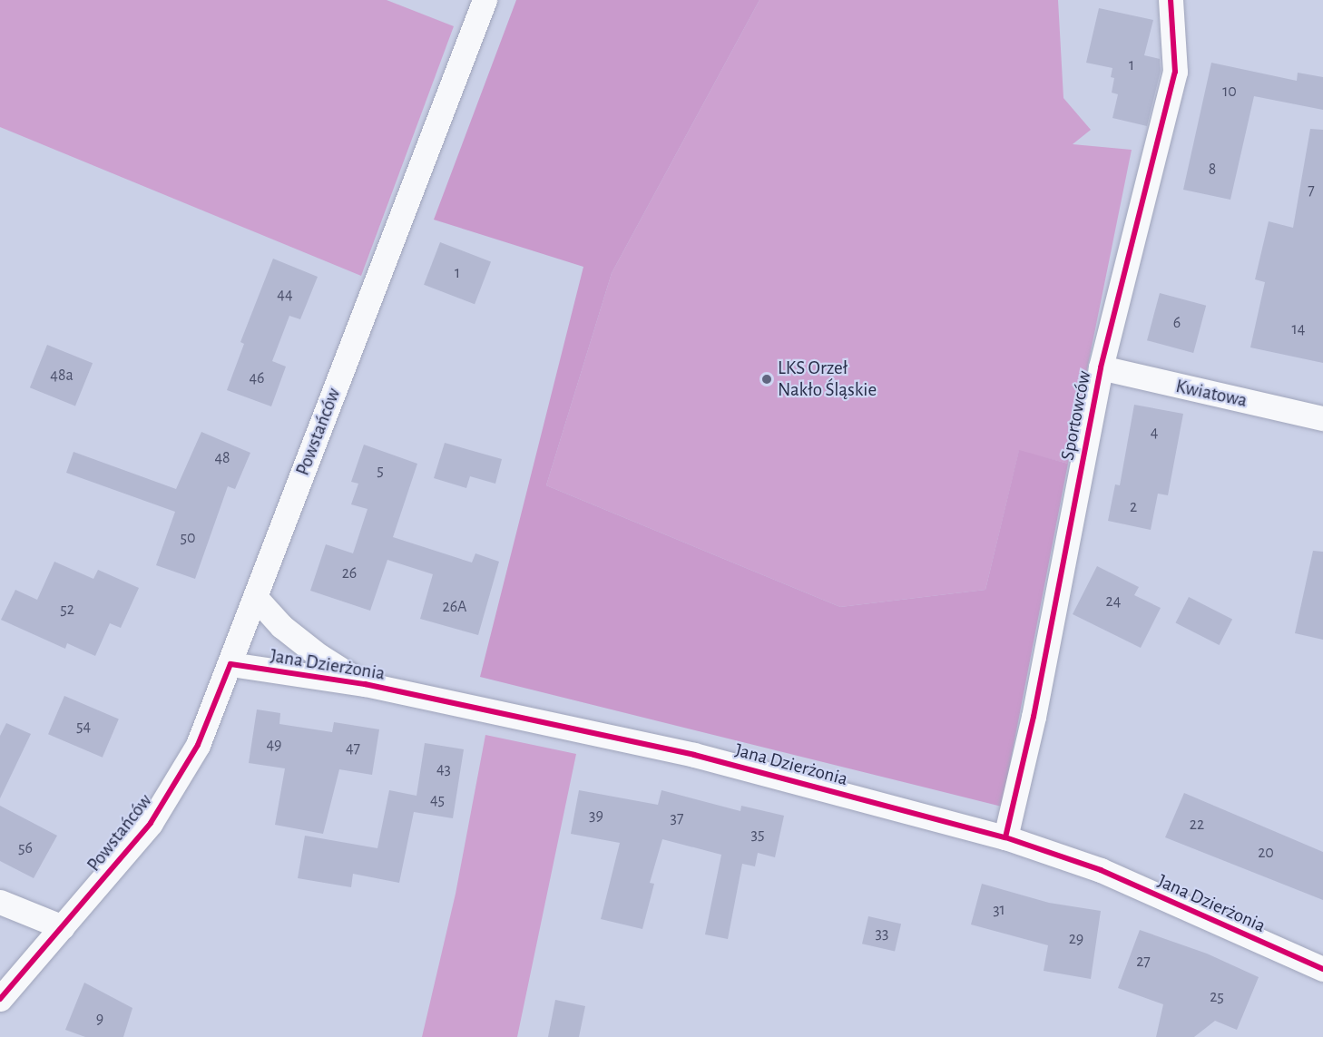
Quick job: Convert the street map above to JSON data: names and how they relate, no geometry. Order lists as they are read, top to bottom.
{
  "streets": {
    "street": [
      "Kwiatowa",
      "Sportowców",
      "Powstańców",
      "Jana Dzierżonia"
    ]
  },
  "crossings": [
    ["Kwiatowa", "Sportowców"],
    ["Sportowców", "Jana Dzierżonia"],
    ["Powstańców", "Jana Dzierżonia"]
  ],
  "places": ["LKS Orzeł Nakło Śląskie"],
  "house_numbers": [
    "1",
    "10",
    "8",
    "7",
    "1",
    "44",
    "6",
    "14",
    "48a",
    "46",
    "4",
    "48",
    "5",
    "2",
    "50",
    "26",
    "24",
    "26A",
    "52",
    "54",
    "49",
    "47",
    "43",
    "45",
    "39",
    "37",
    "22",
    "35",
    "56",
    "20",
    "31",
    "33",
    "29",
    "27",
    "25",
    "9"
  ]
}
